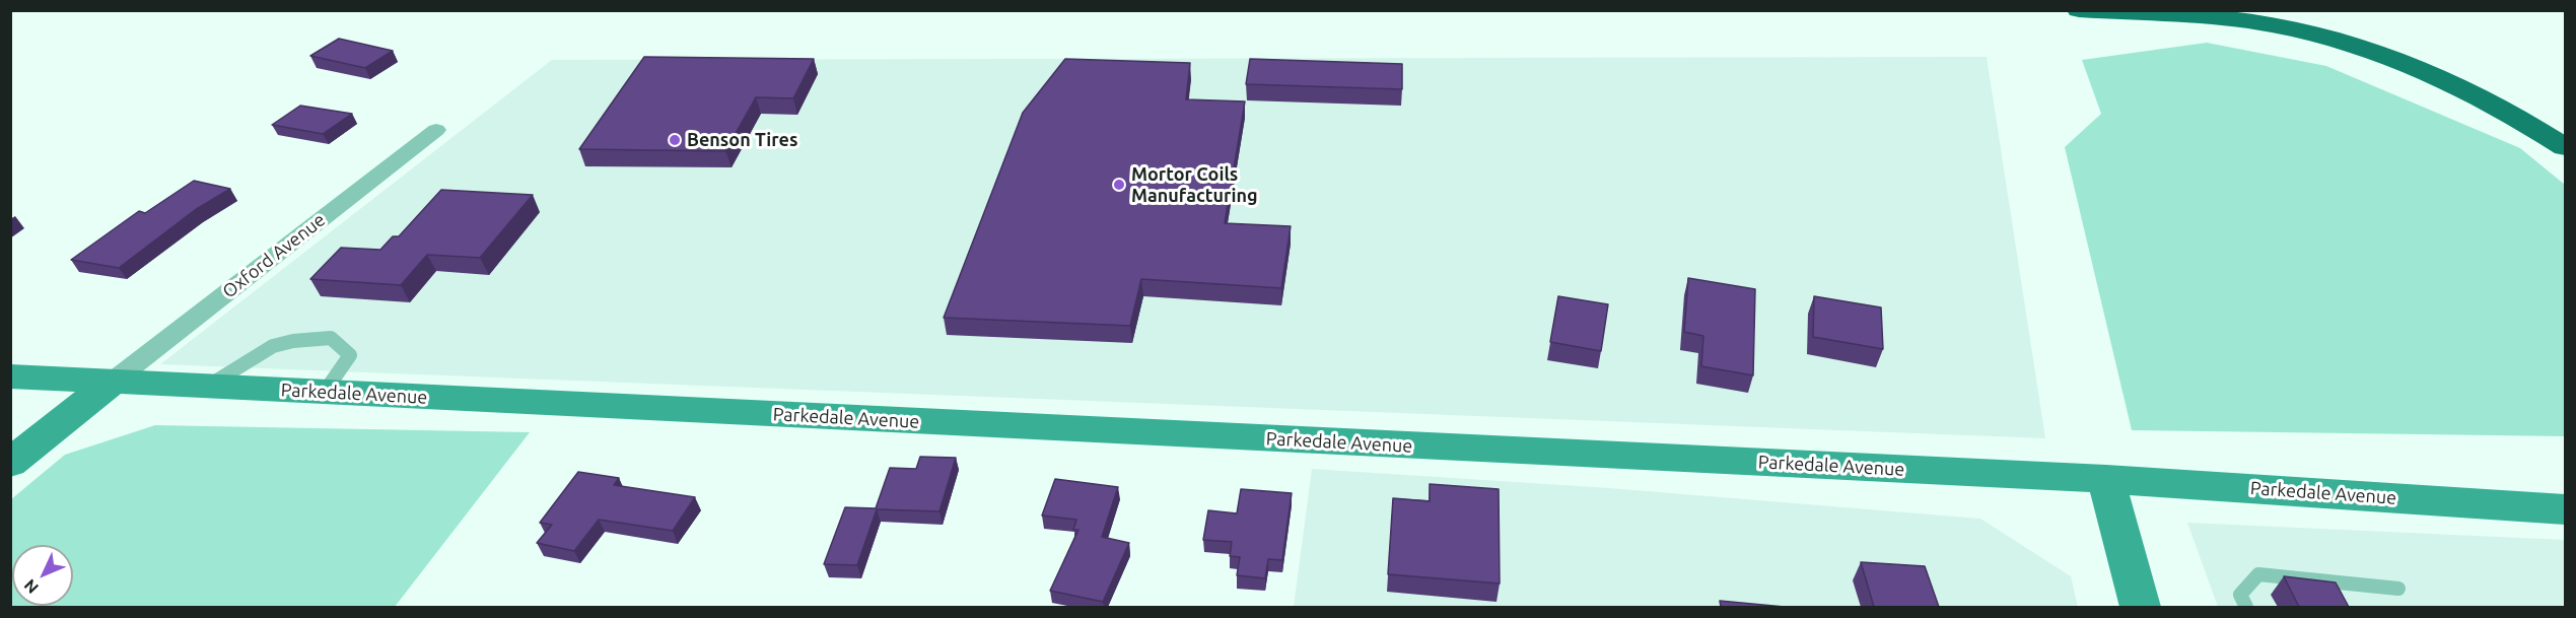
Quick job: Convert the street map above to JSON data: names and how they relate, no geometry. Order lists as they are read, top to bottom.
{
  "streets": {
    "main road": ["Parkedale Avenue"],
    "street": ["Oxford Avenue"]
  },
  "crossings": [
    ["Oxford Avenue", "Parkedale Avenue"]
  ],
  "places": ["Benson Tires", "Mortor Coils Manufacturing"],
  "north": "bottom left"
}
